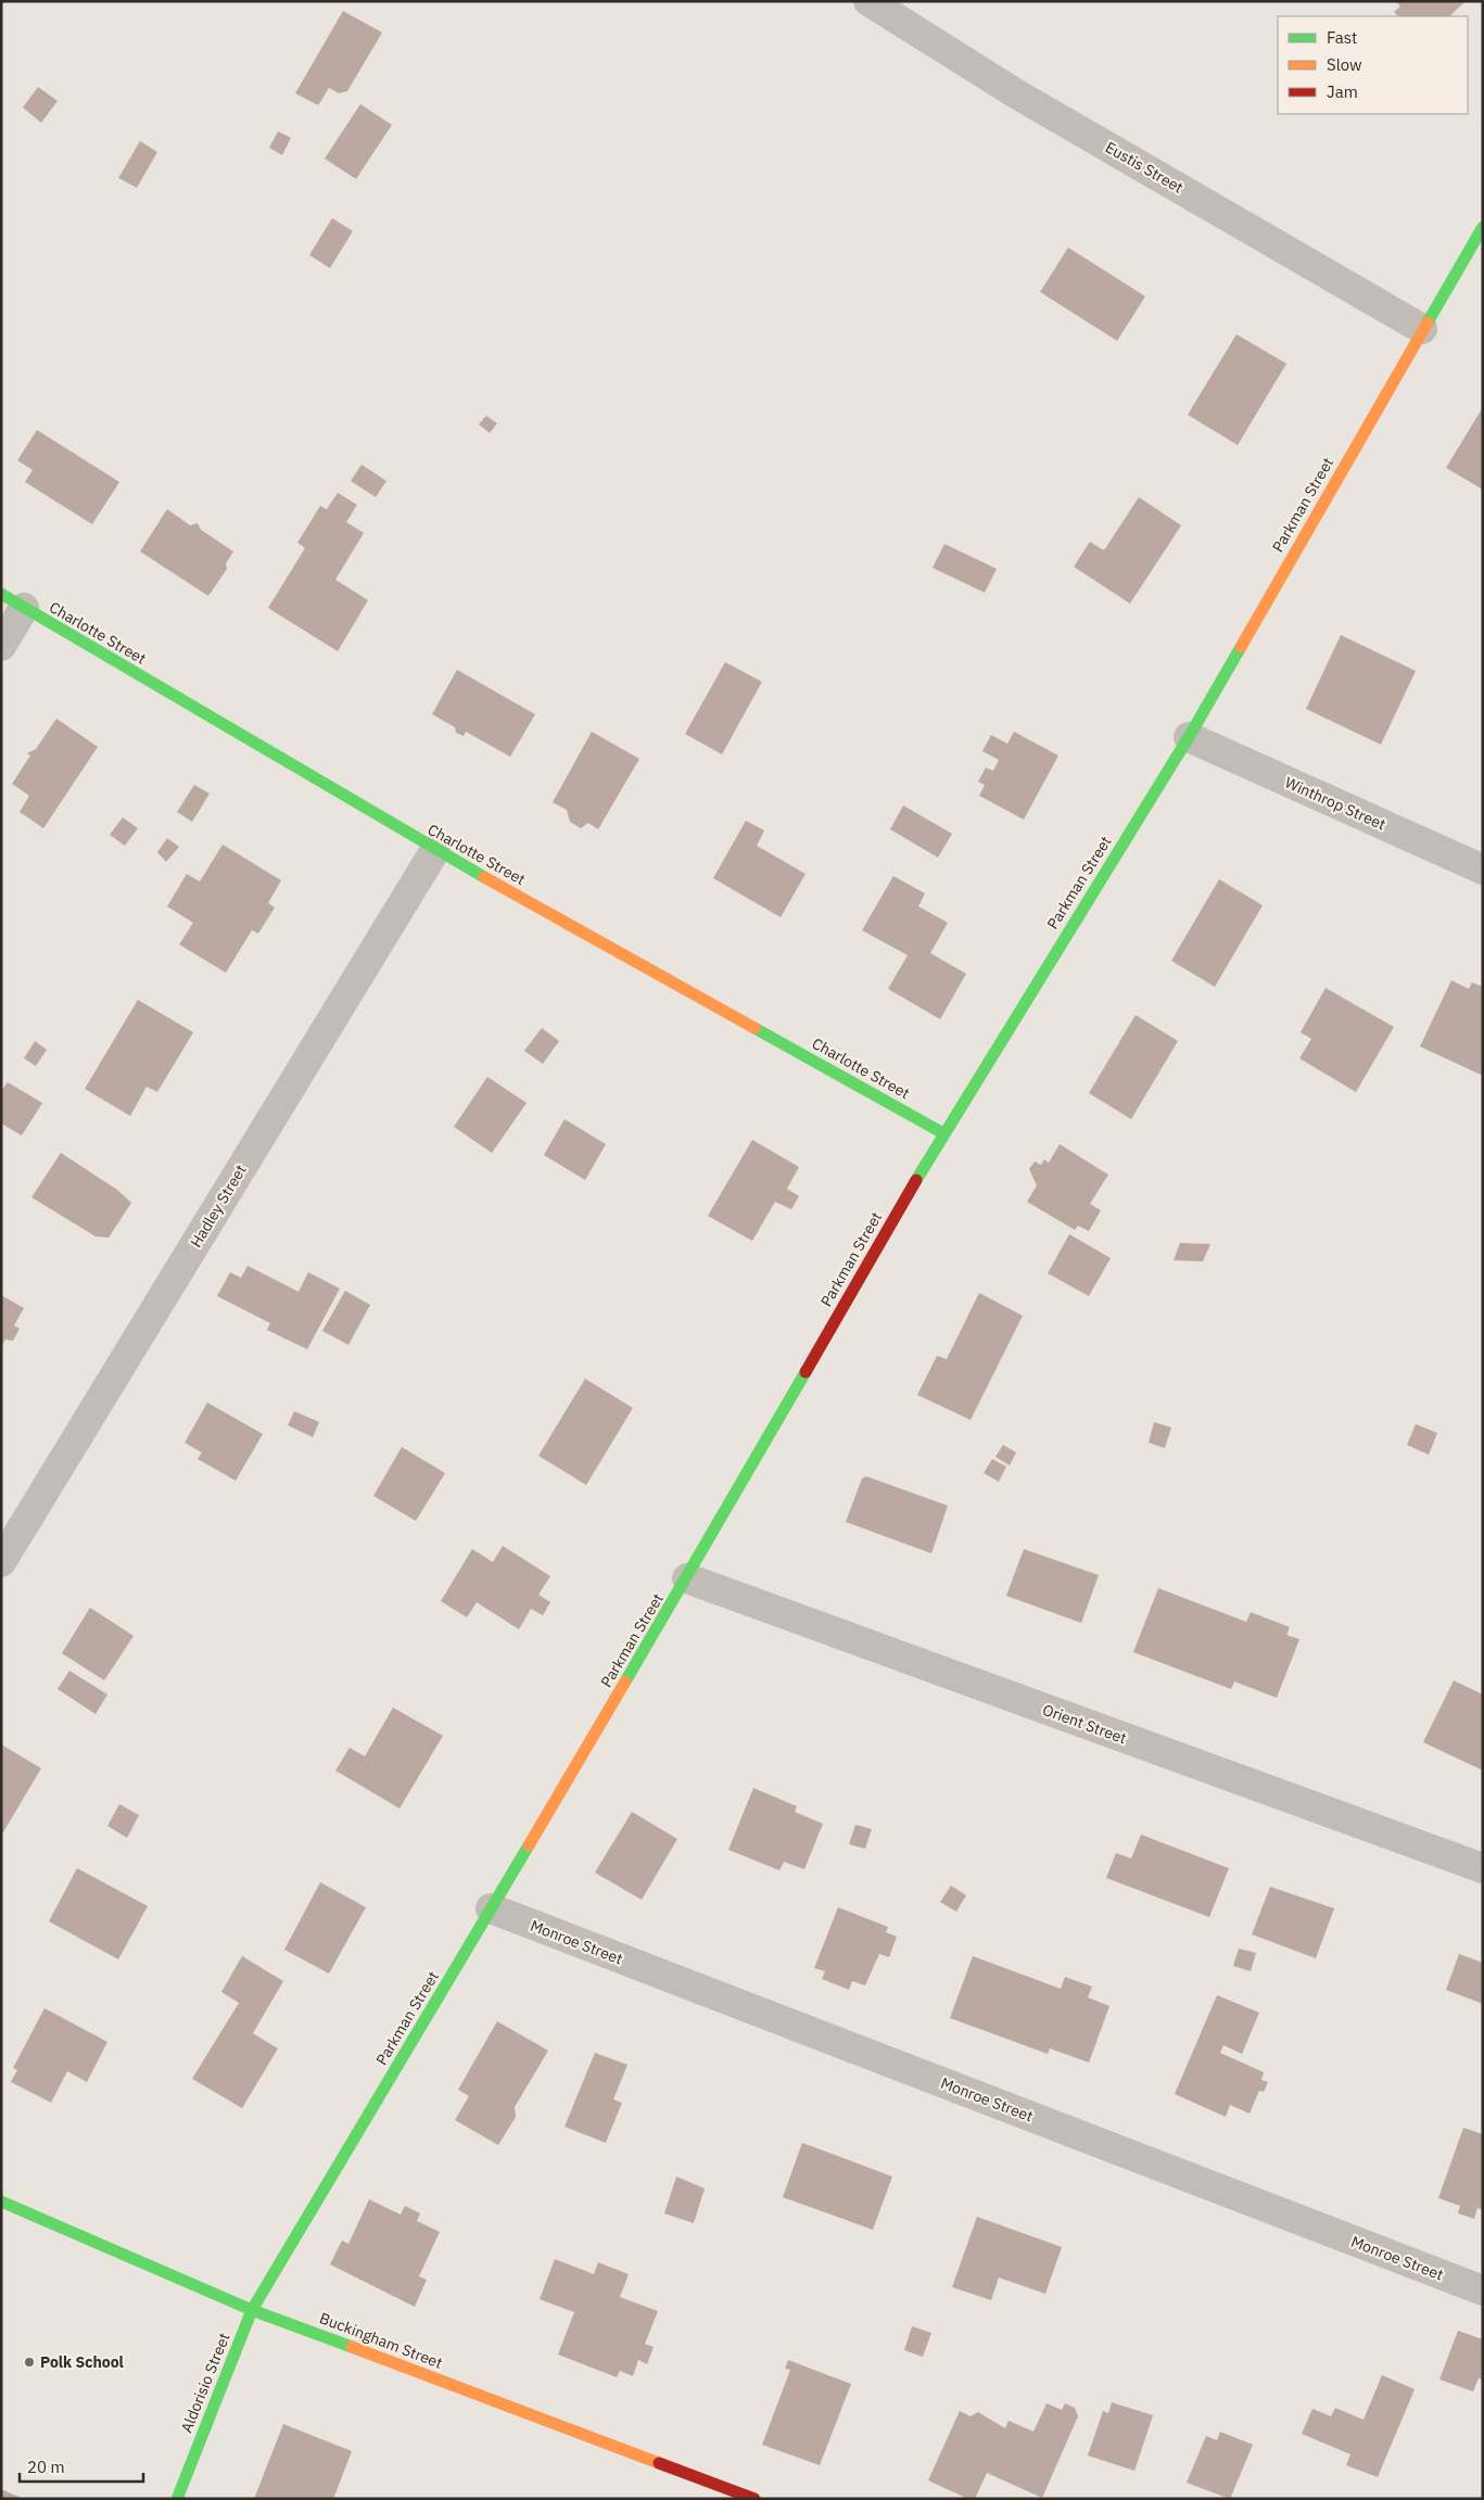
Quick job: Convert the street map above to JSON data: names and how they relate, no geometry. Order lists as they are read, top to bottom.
{
  "streets": {
    "street": [
      "Eustis Street",
      "Parkman Street",
      "Charlotte Street",
      "Winthrop Street",
      "Hadley Street",
      "Orient Street",
      "Monroe Street",
      "Buckingham Street",
      "Aldorisio Street"
    ]
  },
  "crossings": [
    ["Eustis Street", "Parkman Street"],
    ["Parkman Street", "Charlotte Street"],
    ["Parkman Street", "Winthrop Street"],
    ["Parkman Street", "Orient Street"],
    ["Parkman Street", "Monroe Street"],
    ["Parkman Street", "Buckingham Street"],
    ["Parkman Street", "Aldorisio Street"],
    ["Charlotte Street", "Hadley Street"],
    ["Buckingham Street", "Aldorisio Street"]
  ],
  "places": ["Polk School"],
  "legend": ["Fast", "Slow", "Jam"],
  "scale_bar": "20 m"
}
